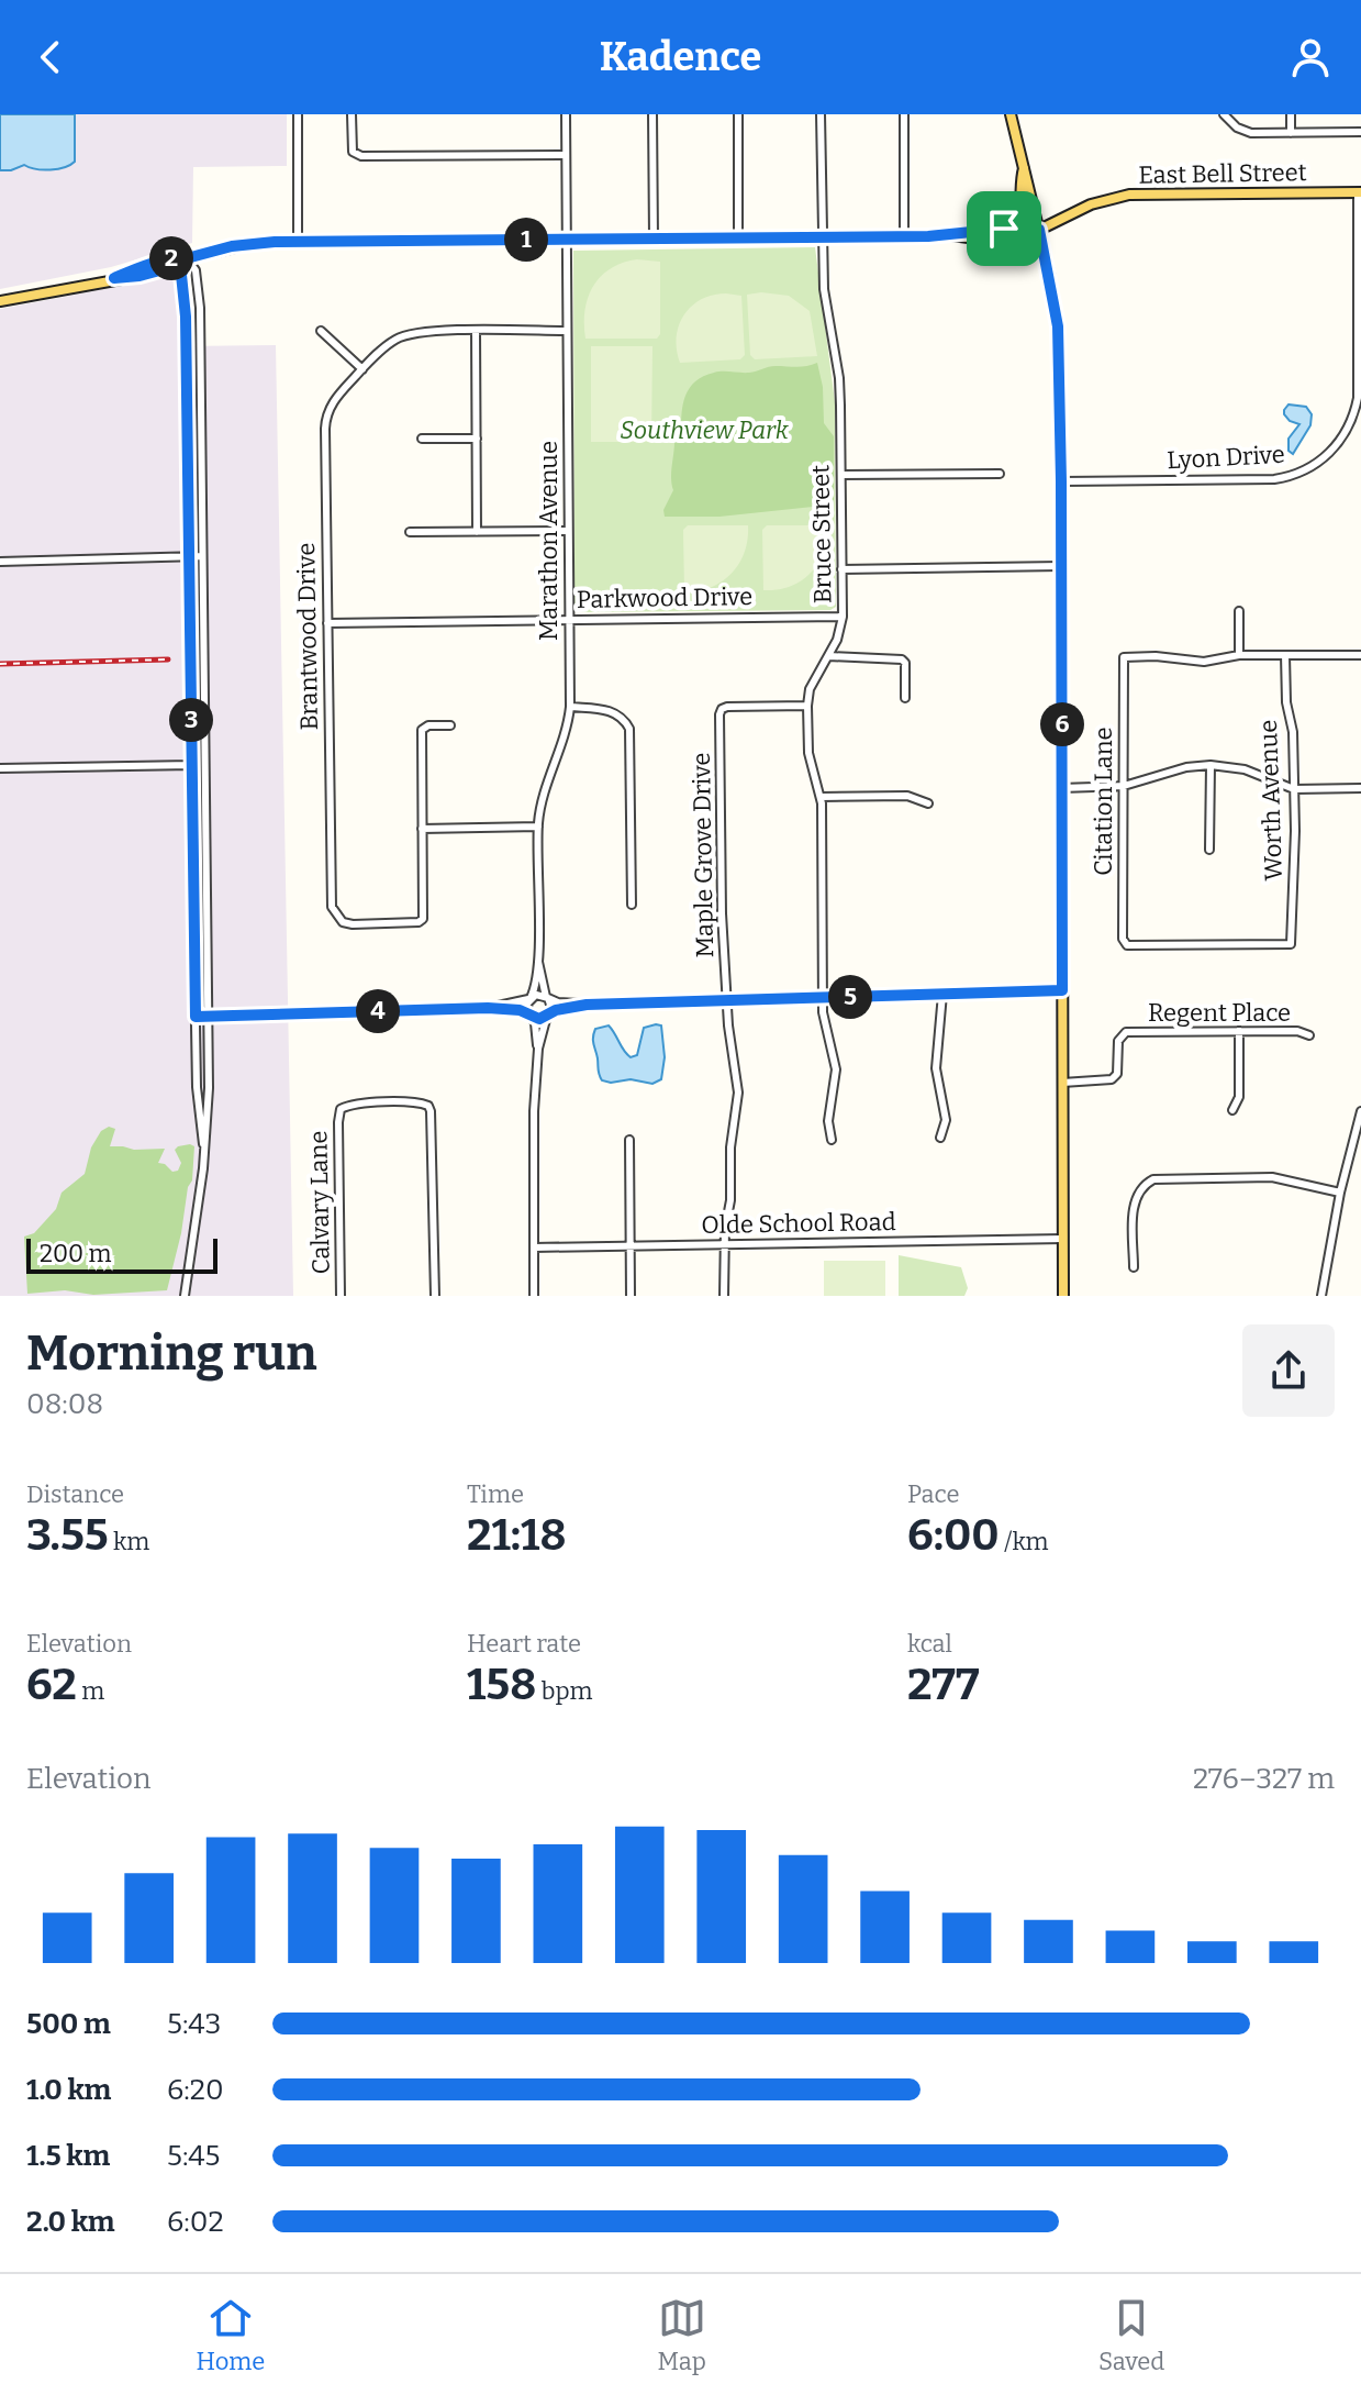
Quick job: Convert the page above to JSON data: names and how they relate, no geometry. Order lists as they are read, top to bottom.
{
  "streets": {
    "main road": ["East Bell Street"],
    "street": [
      "Lyon Drive",
      "Bruce Street",
      "Marathon Avenue",
      "Parkwood Drive",
      "Brantwood Drive",
      "Worth Avenue",
      "Citation Lane",
      "Maple Grove Drive",
      "Regent Place",
      "Calvary Lane",
      "Olde School Road"
    ]
  },
  "crossings": [
    ["East Bell Street", "Lyon Drive"],
    ["Bruce Street", "Parkwood Drive"],
    ["Bruce Street", "Maple Grove Drive"],
    ["Marathon Avenue", "Parkwood Drive"],
    ["Marathon Avenue", "Brantwood Drive"],
    ["Parkwood Drive", "Brantwood Drive"],
    ["Worth Avenue", "Citation Lane"],
    ["Maple Grove Drive", "Olde School Road"]
  ],
  "parks": ["Southview Park"],
  "scale_bar": "200 m",
  "page": {
    "header": "Kadence",
    "pins": [
      "1",
      "2",
      "3",
      "6",
      "5",
      "4"
    ],
    "scale": "200 m",
    "heading": ["Morning run", "08:08"],
    "stats": [
      ["Distance", "3.55 km"],
      ["Time", "21:18"],
      ["Pace", "6:00 /km"],
      ["Elevation", "62 m"],
      ["Heart rate", "158 bpm"],
      ["kcal", "277"]
    ],
    "chart": ["Elevation", "276–327 m"],
    "list": [
      {
        "name": "500 m",
        "note": "5:43"
      },
      {
        "name": "1.0 km",
        "note": "6:20"
      },
      {
        "name": "1.5 km",
        "note": "5:45"
      },
      {
        "name": "2.0 km",
        "note": "6:02"
      }
    ],
    "tabs": ["Home", "Map", "Saved"]
  }
}
